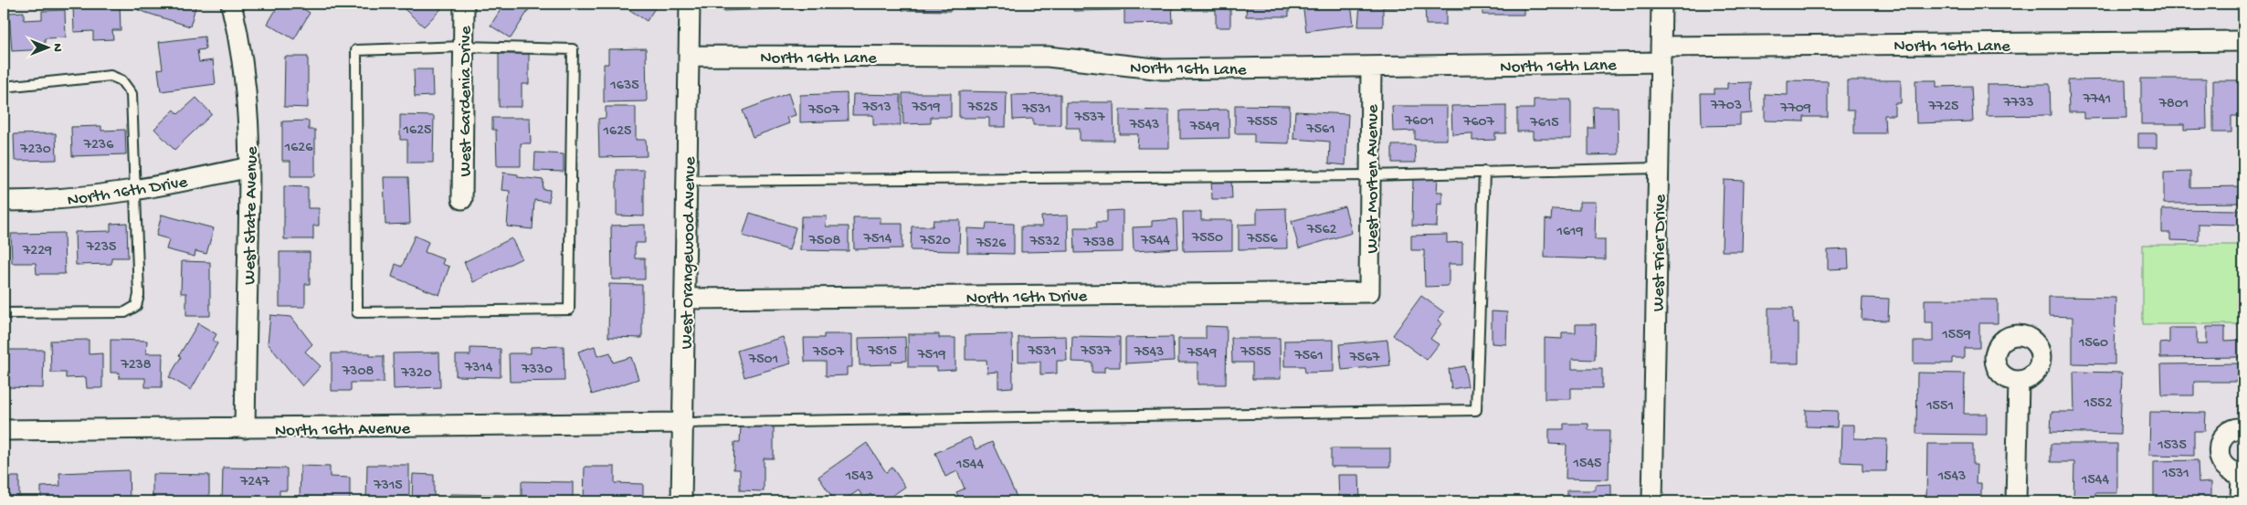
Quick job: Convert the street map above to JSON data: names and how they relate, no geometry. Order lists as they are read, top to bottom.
{
  "streets": {
    "street": [
      "North 16th Lane",
      "West Gardenia Drive",
      "West Morten Avenue",
      "North 16th Drive",
      "West State Avenue",
      "West Orangewood Avenue",
      "West Frier Drive",
      "North 16th Avenue"
    ]
  },
  "crossings": [
    ["North 16th Lane", "West Morten Avenue"],
    ["North 16th Lane", "West Orangewood Avenue"],
    ["North 16th Lane", "West Frier Drive"],
    ["West Morten Avenue", "North 16th Drive"],
    ["North 16th Drive", "West State Avenue"],
    ["North 16th Drive", "West Orangewood Avenue"],
    ["West State Avenue", "North 16th Avenue"],
    ["West Orangewood Avenue", "North 16th Avenue"]
  ],
  "house_numbers": [
    "1635",
    "7741",
    "7733",
    "7801",
    "7703",
    "7725",
    "7513",
    "7519",
    "7525",
    "7709",
    "7531",
    "7507",
    "7537",
    "7601",
    "7555",
    "7607",
    "7615",
    "7543",
    "7549",
    "7561",
    "1625",
    "1625",
    "7236",
    "1626",
    "7230",
    "7562",
    "1619",
    "7550",
    "7514",
    "7556",
    "7508",
    "7520",
    "7544",
    "7532",
    "7538",
    "7526",
    "7235",
    "7229",
    "1559",
    "1560",
    "7515",
    "7531",
    "7537",
    "7507",
    "7543",
    "7555",
    "7549",
    "7519",
    "7561",
    "7567",
    "7501",
    "7238",
    "7314",
    "7330",
    "7308",
    "7320",
    "1552",
    "1551",
    "1535",
    "1545",
    "1544",
    "1531",
    "1543",
    "1543",
    "1544",
    "7247",
    "7315"
  ],
  "north": "right"
}
